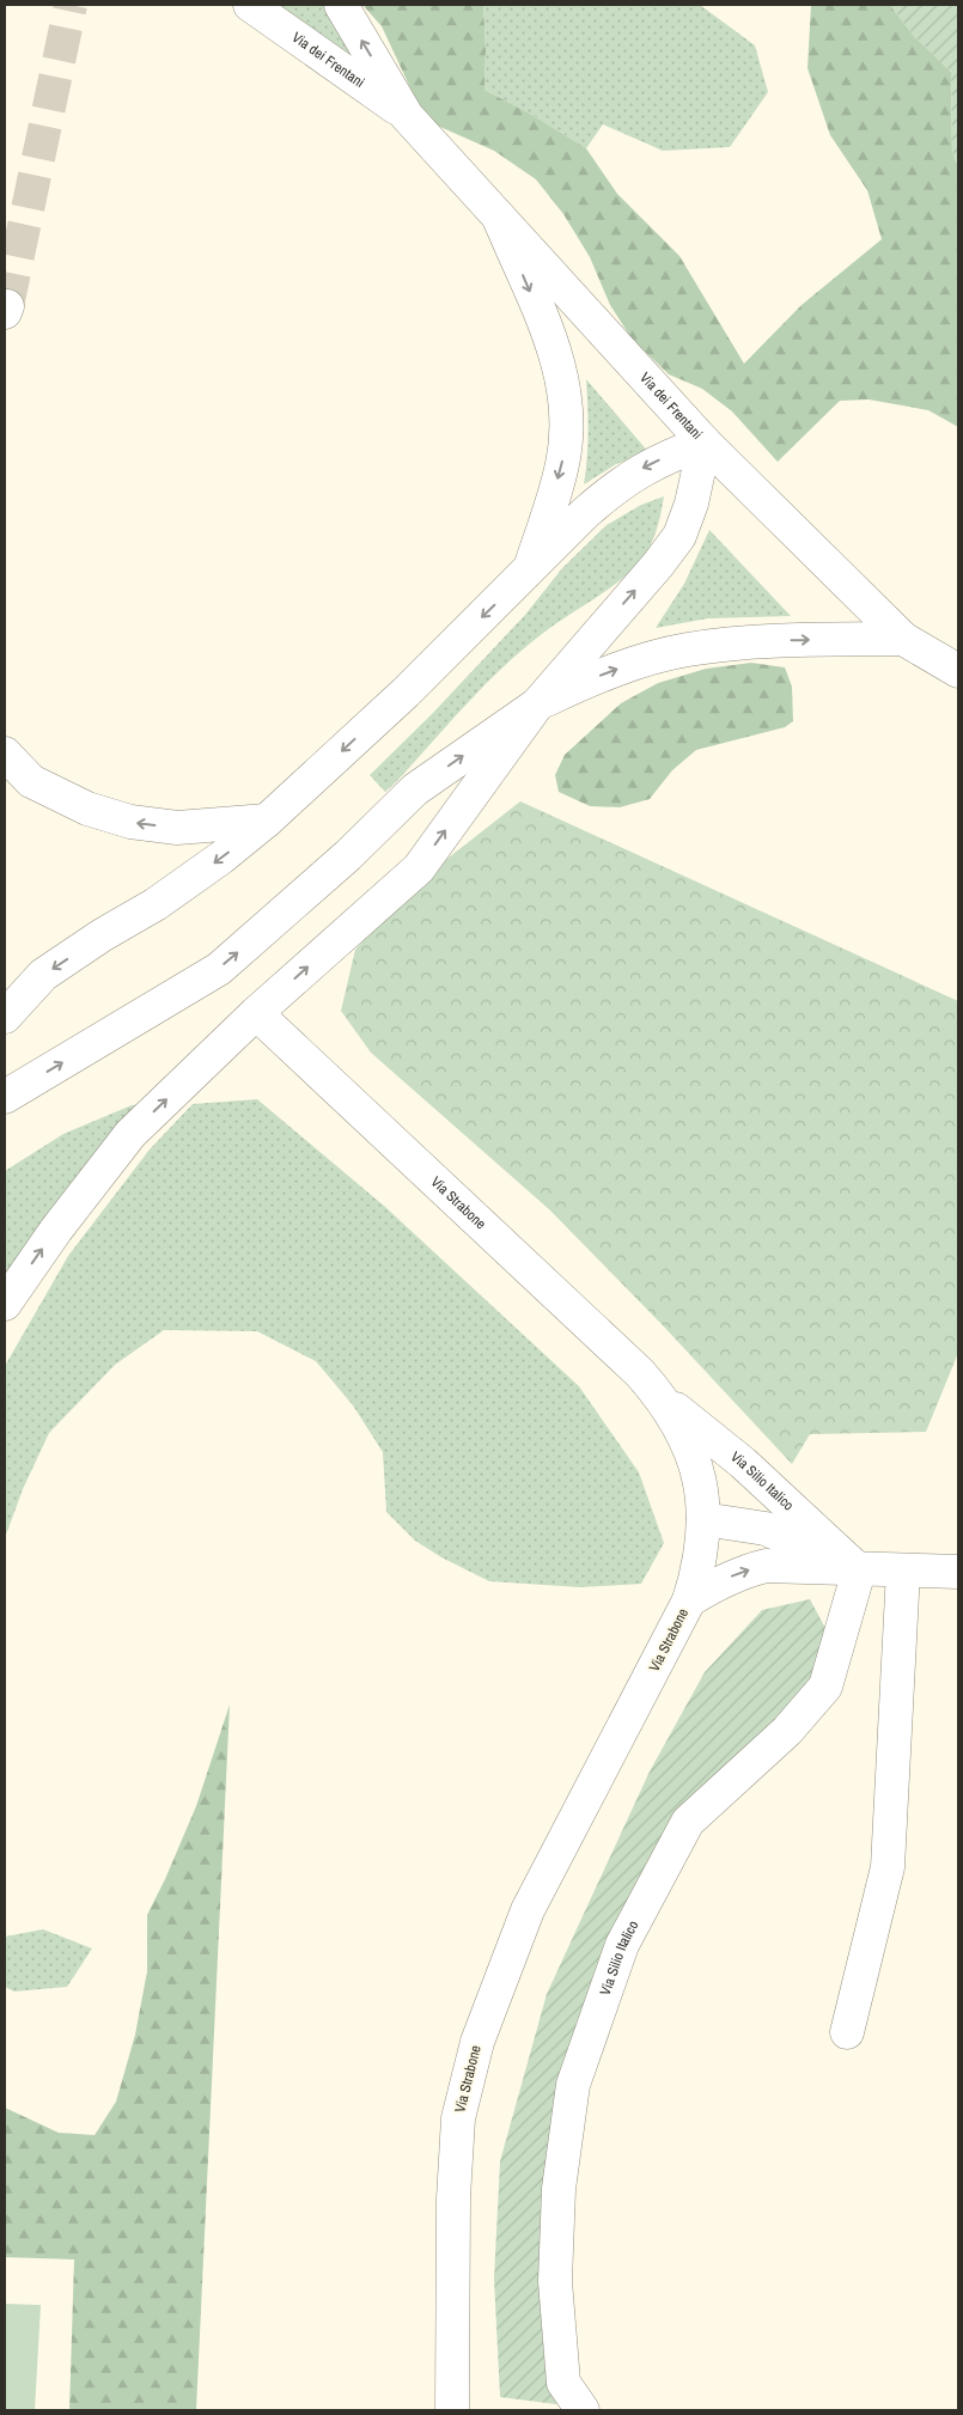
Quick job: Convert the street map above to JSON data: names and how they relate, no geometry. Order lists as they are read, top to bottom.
{
  "streets": {
    "main road": ["Via dei Frentani", "Via Strabone", "Via Silio Italico"]
  },
  "crossings": [
    ["Via Strabone", "Via Silio Italico"]
  ]
}
